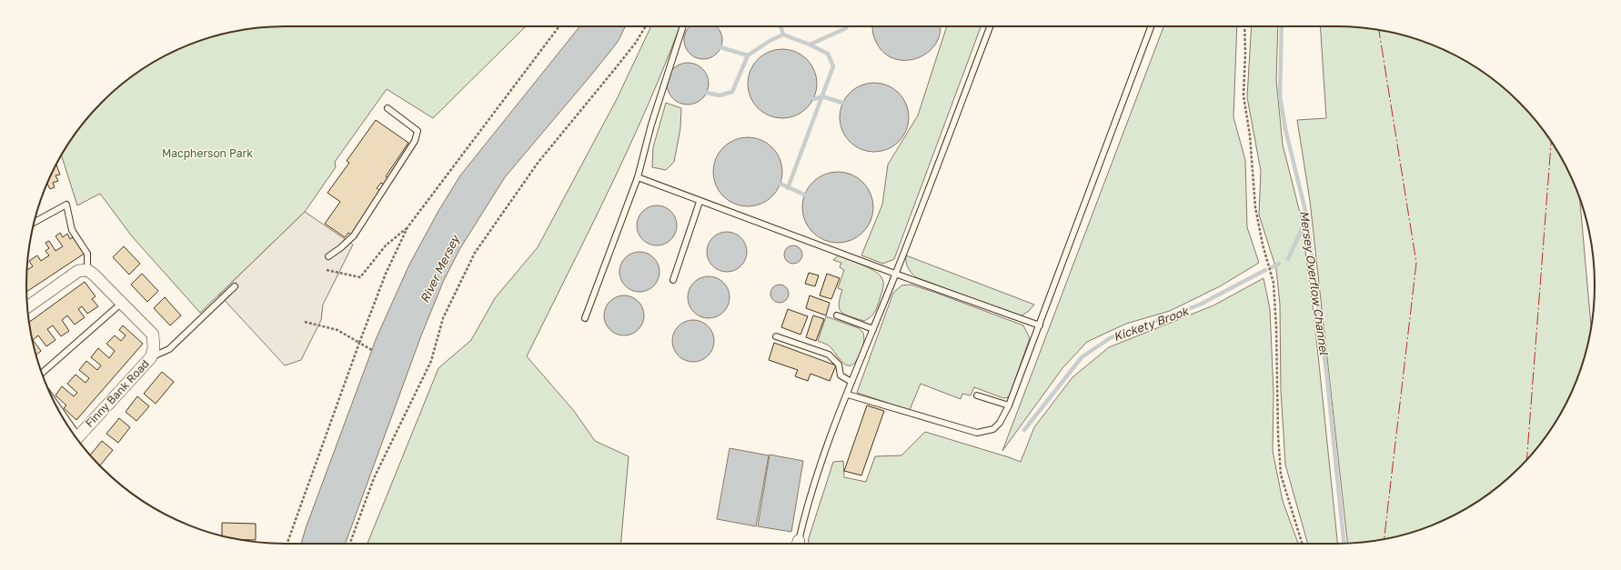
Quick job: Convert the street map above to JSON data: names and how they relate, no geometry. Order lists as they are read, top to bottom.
{
  "streets": {
    "street": ["Finny Bank Road"]
  },
  "water": ["River Mersey", "Mersey Overflow Channel", "Kickety Brook"],
  "parks": ["Macpherson Park"]
}
